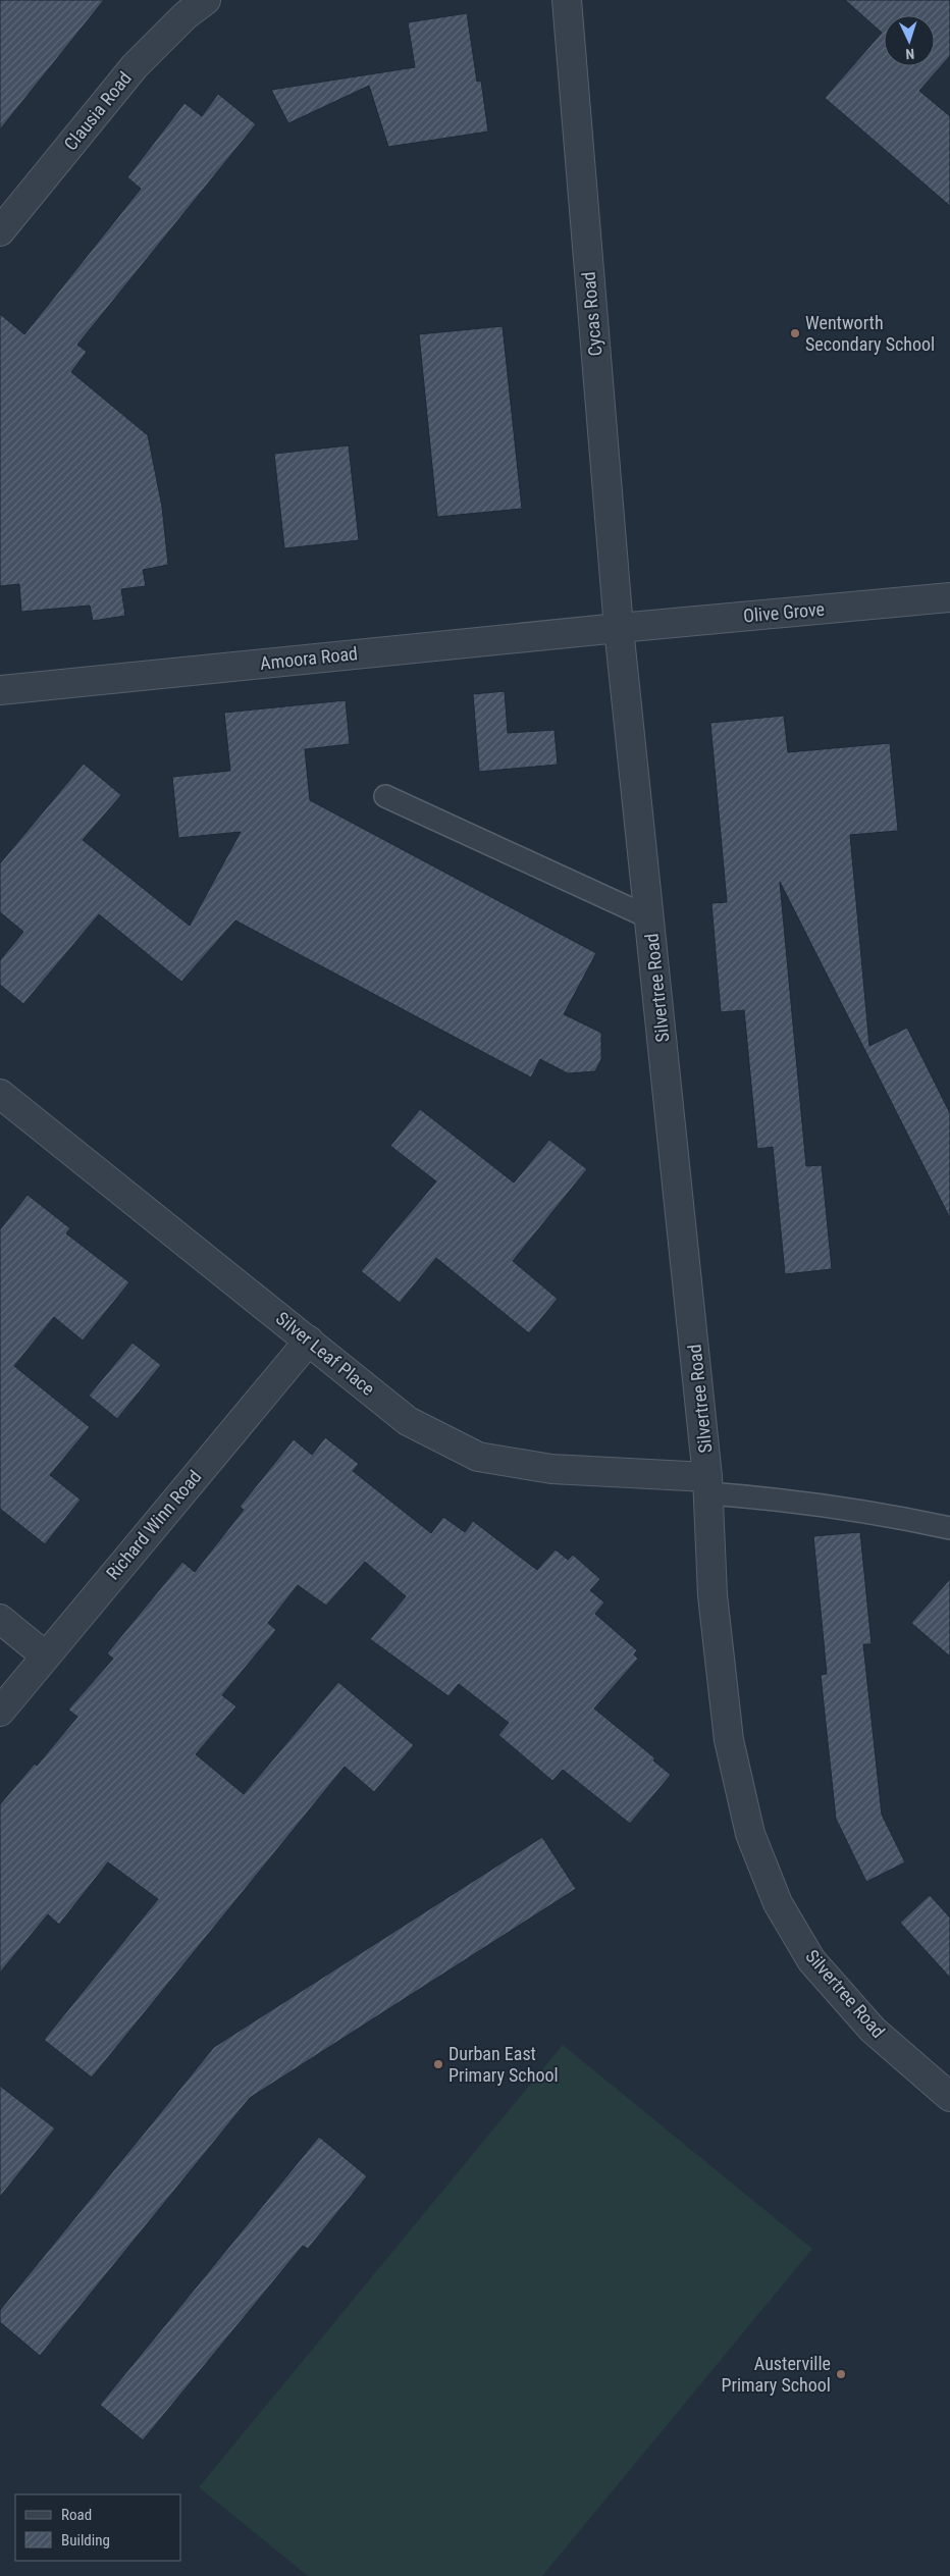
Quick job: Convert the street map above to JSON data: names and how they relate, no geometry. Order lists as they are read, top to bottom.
{
  "streets": {
    "street": [
      "Clausia Road",
      "Cycas Road",
      "Olive Grove",
      "Amoora Road",
      "Silvertree Road",
      "Silver Leaf Place",
      "Richard Winn Road"
    ]
  },
  "crossings": [
    ["Cycas Road", "Olive Grove"],
    ["Cycas Road", "Amoora Road"],
    ["Cycas Road", "Silvertree Road"],
    ["Olive Grove", "Amoora Road"],
    ["Olive Grove", "Silvertree Road"],
    ["Amoora Road", "Silvertree Road"],
    ["Silvertree Road", "Silver Leaf Place"],
    ["Silver Leaf Place", "Richard Winn Road"]
  ],
  "places": ["Wentworth Secondary School", "Durban East Primary School", "Austerville Primary School"],
  "legend": ["Road", "Building"],
  "north": "bottom"
}
